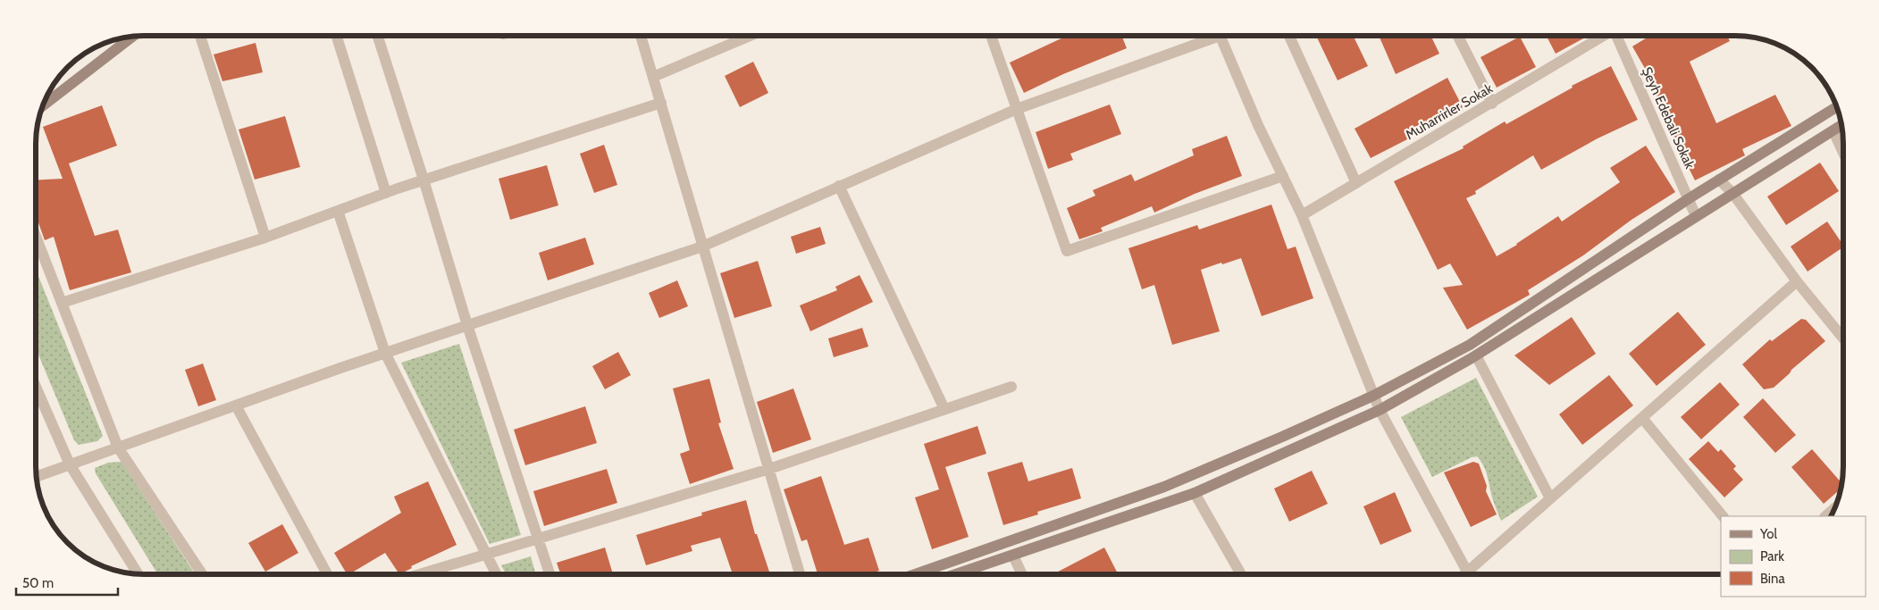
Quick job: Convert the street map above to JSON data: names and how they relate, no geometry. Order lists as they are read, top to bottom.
{
  "streets": {
    "street": ["Muharrirler Sokak", "Şeyh Edebali Sokak"]
  },
  "legend": ["Yol", "Park", "Bina"],
  "scale_bar": "50 m"
}
